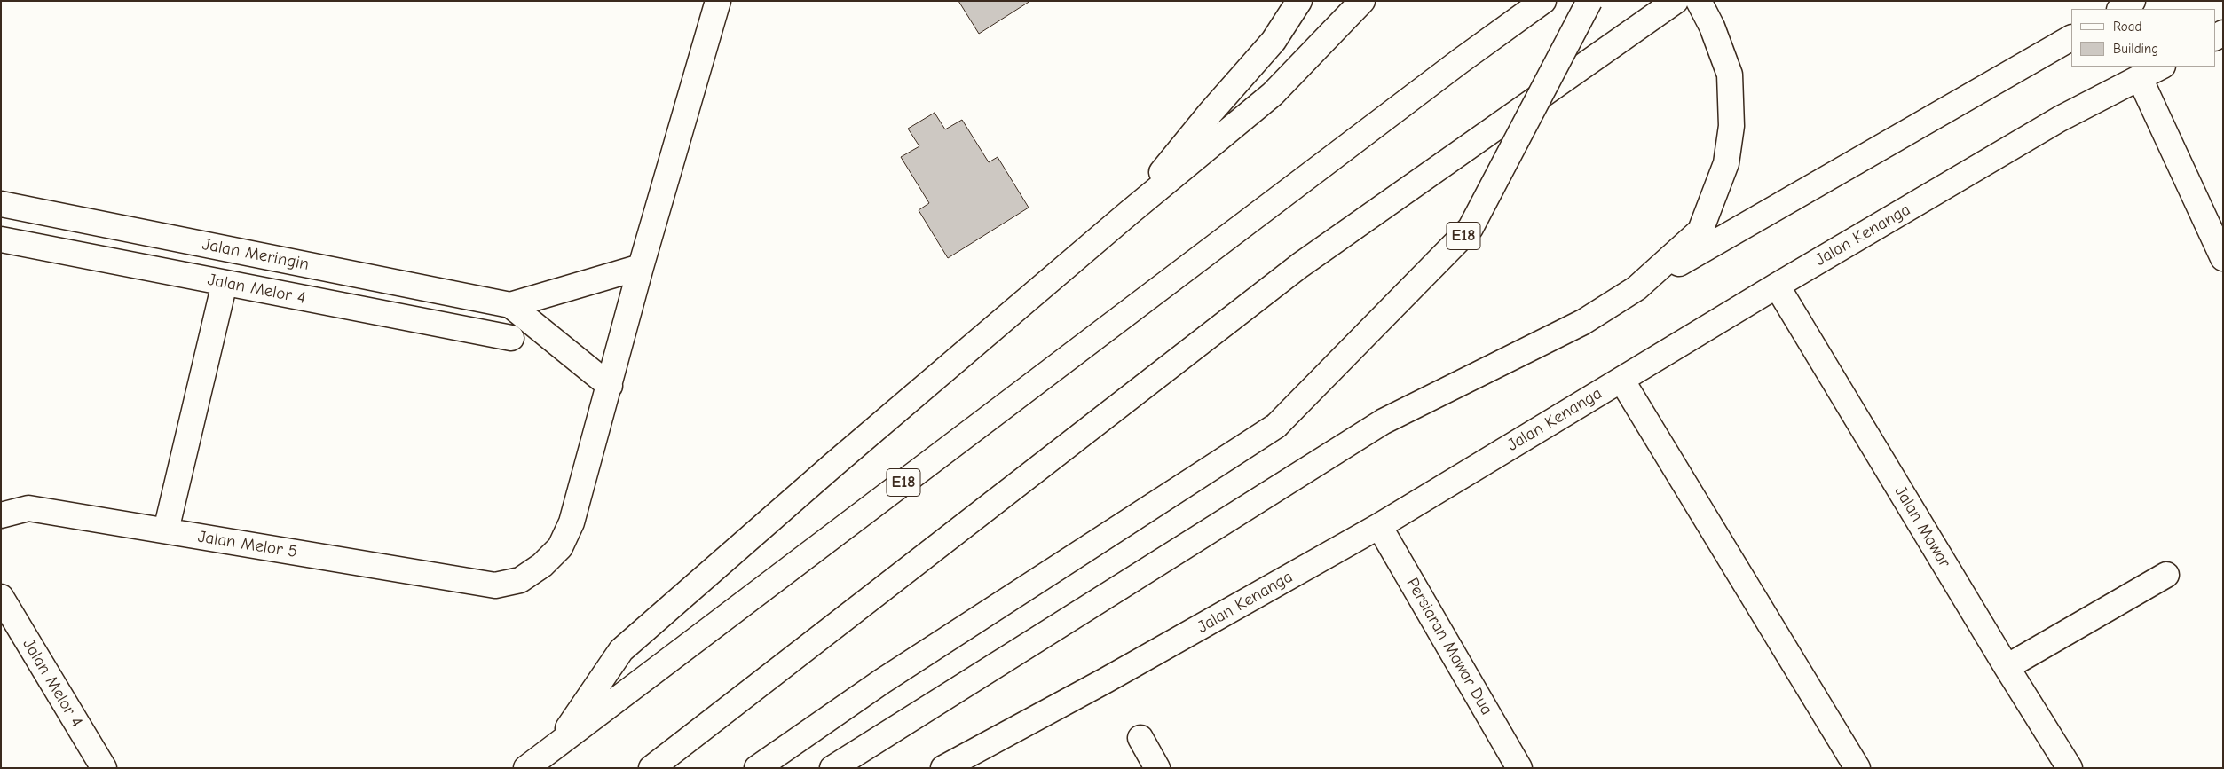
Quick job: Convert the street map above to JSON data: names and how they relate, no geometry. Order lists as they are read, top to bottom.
{
  "streets": {
    "main road": [
      "Jalan Kenanga",
      "E18",
      "Jalan Meringin",
      "Jalan Melor 4",
      "Jalan Mawar",
      "Jalan Melor 5",
      "Persiaran Mawar Dua"
    ]
  },
  "crossings": [
    ["Jalan Kenanga", "Jalan Mawar"],
    ["Jalan Kenanga", "Persiaran Mawar Dua"],
    ["Jalan Meringin", "Jalan Melor 5"]
  ],
  "legend": ["Road", "Building"]
}
